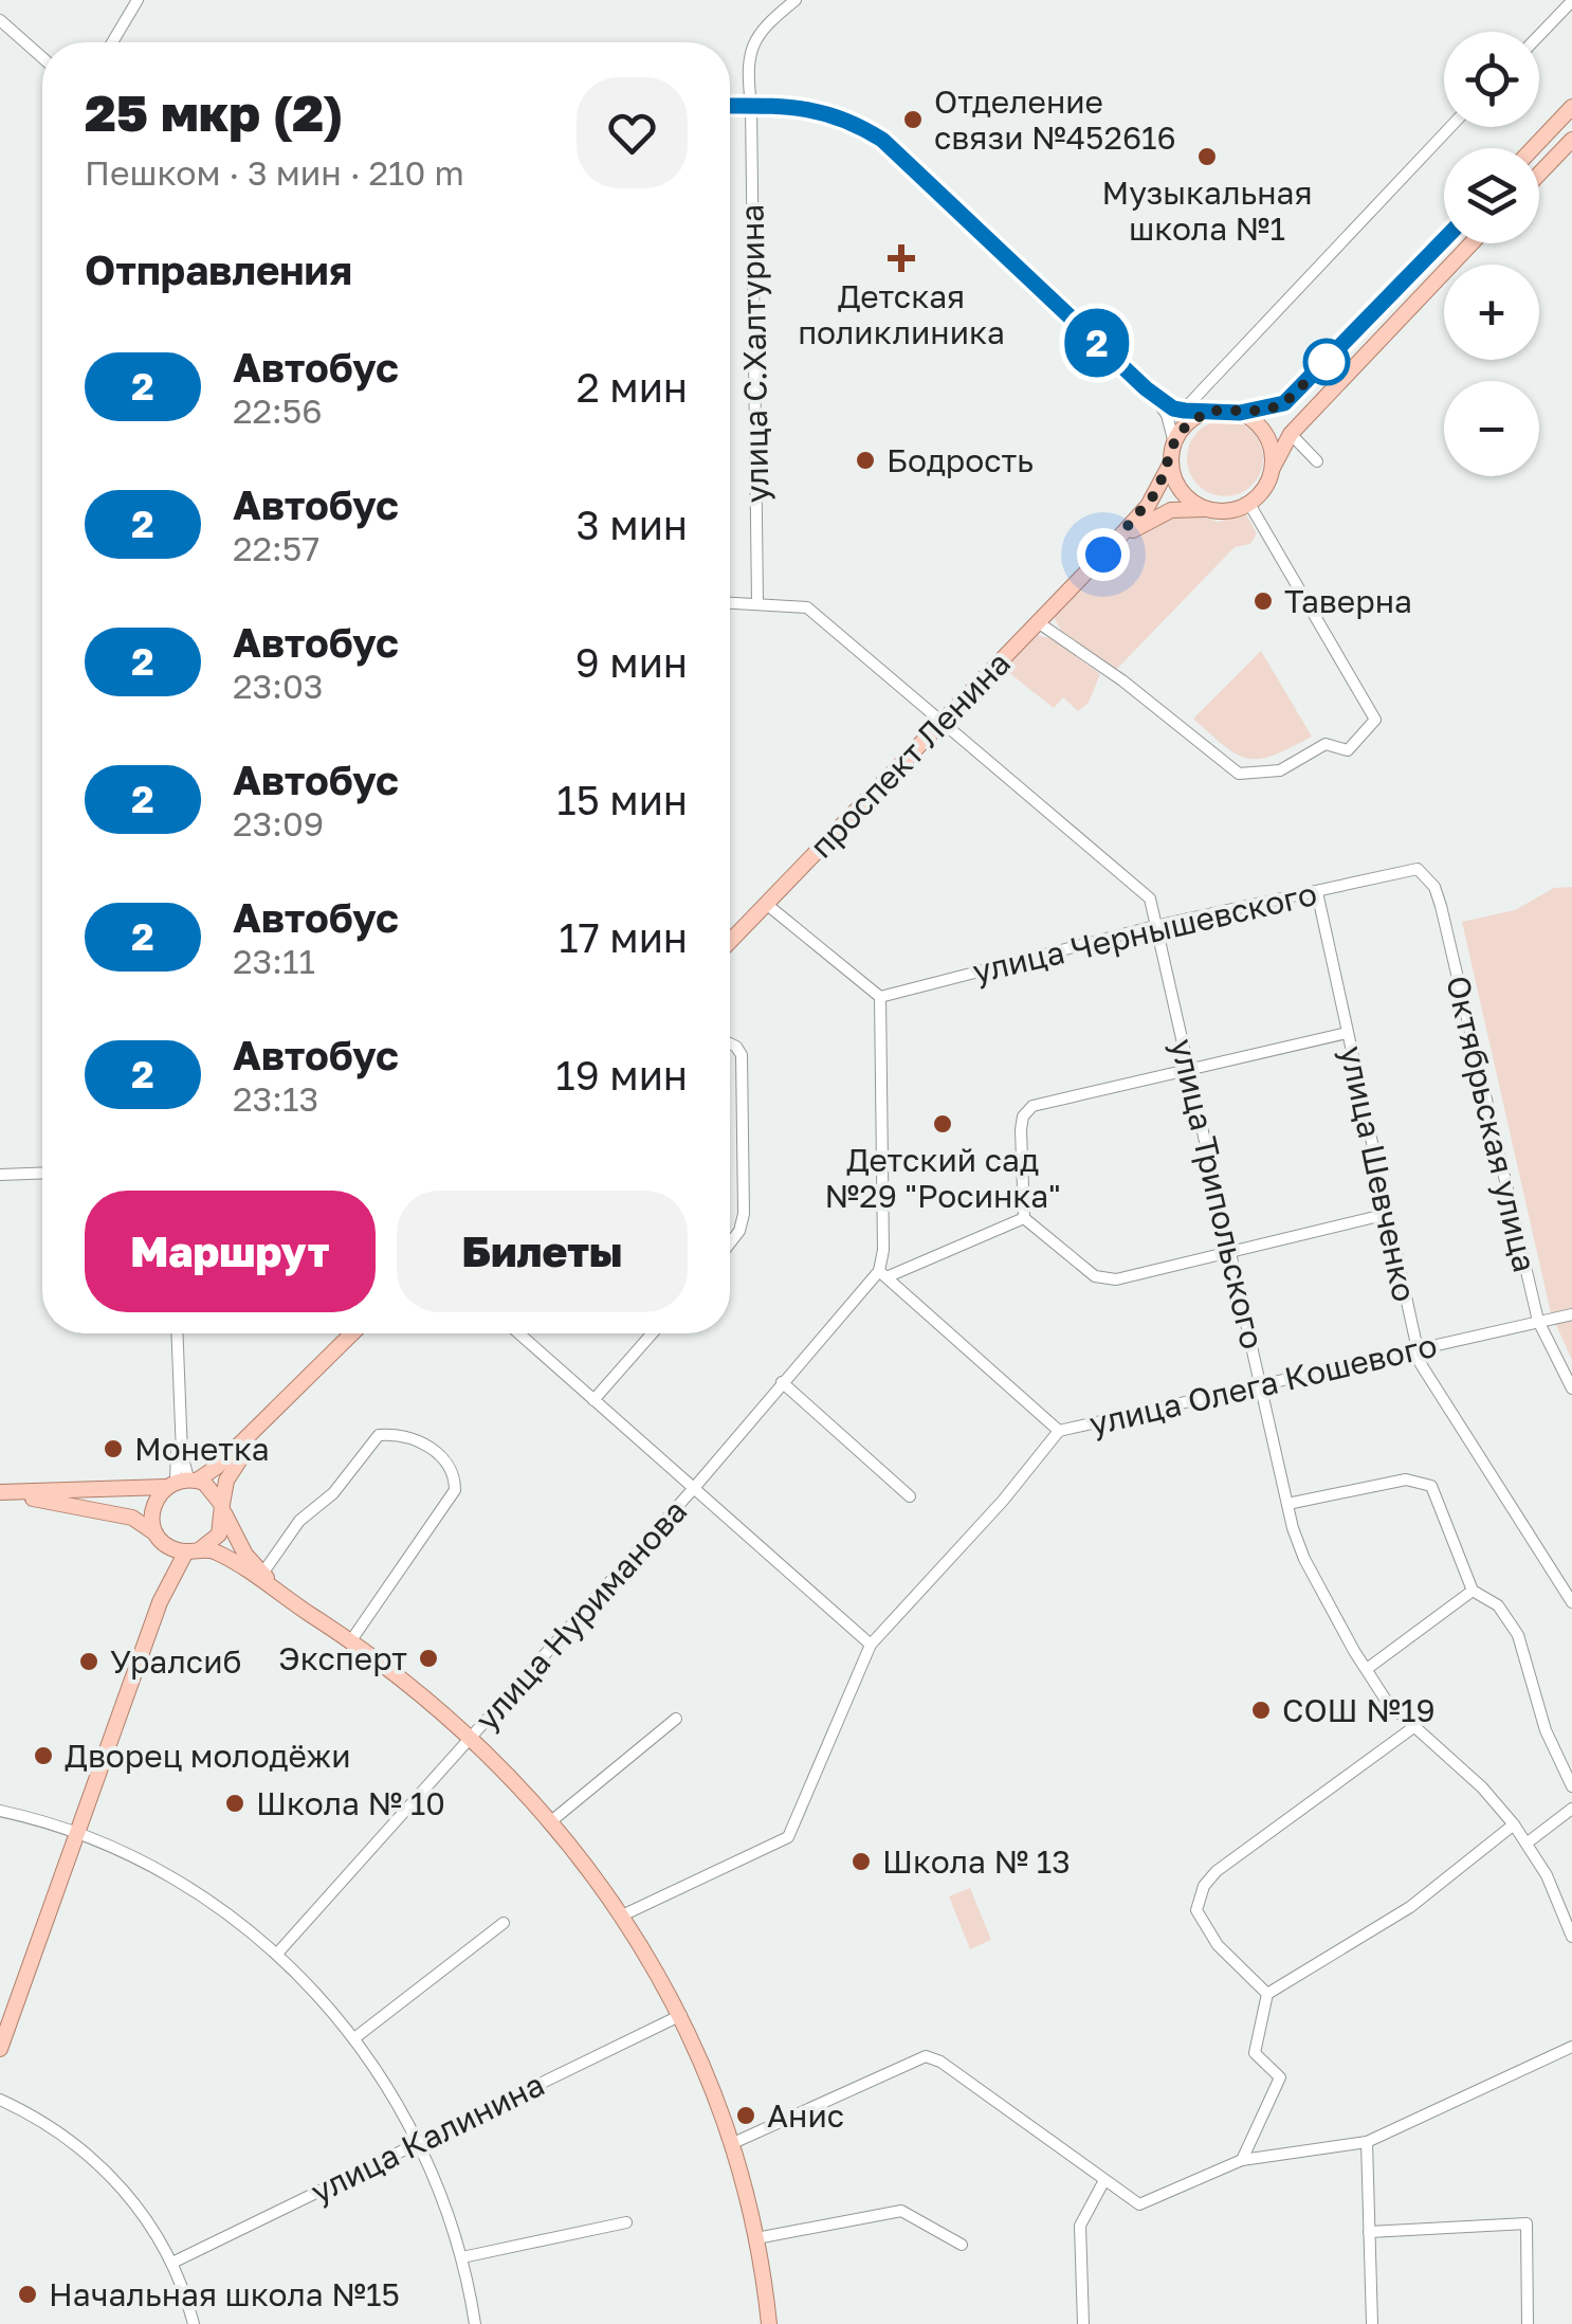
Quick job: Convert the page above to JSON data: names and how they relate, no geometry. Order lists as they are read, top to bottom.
{
  "streets": {
    "main road": ["проспект Ленина"],
    "street": [
      "улица С.Халтурина",
      "улица Чернышевского",
      "Октябрьская улица",
      "улица Шевченко",
      "улица Трипольского",
      "улица Олега Кошевого",
      "улица Нуриманова",
      "улица Калинина"
    ]
  },
  "crossings": [
    ["улица Чернышевского", "Октябрьская улица"],
    ["улица Чернышевского", "улица Шевченко"],
    ["улица Чернышевского", "улица Трипольского"],
    ["Октябрьская улица", "улица Олега Кошевого"],
    ["улица Шевченко", "улица Олега Кошевого"],
    ["улица Трипольского", "улица Олега Кошевого"]
  ],
  "places": {
    "other": [
      "Отделение связи №452616",
      "Музыкальная школа №1",
      "Бодрость",
      "Таверна",
      "Детский сад №29 \"Росинка\"",
      "Монетка",
      "Эксперт",
      "Уралсиб",
      "СОШ №19",
      "Дворец молодёжи",
      "Школа № 10",
      "Школа № 13",
      "Анис",
      "Начальная школа №15"
    ],
    "health": ["Детская поликлиника"]
  },
  "lines": ["bus line 2"],
  "page": {
    "on_map": "2",
    "map_buttons": ["+", "−"],
    "heading": [
      ["25 мкр (2)", "Пешком · 3 мин · 210 m"],
      "Отправления"
    ],
    "list": [
      {
        "mark": "2",
        "name": "Автобус",
        "note": "22:56",
        "value": "2 мин"
      },
      {
        "mark": "2",
        "name": "Автобус",
        "note": "22:57",
        "value": "3 мин"
      },
      {
        "mark": "2",
        "name": "Автобус",
        "note": "23:03",
        "value": "9 мин"
      },
      {
        "mark": "2",
        "name": "Автобус",
        "note": "23:09",
        "value": "15 мин"
      },
      {
        "mark": "2",
        "name": "Автобус",
        "note": "23:11",
        "value": "17 мин"
      },
      {
        "mark": "2",
        "name": "Автобус",
        "note": "23:13",
        "value": "19 мин"
      }
    ],
    "buttons": ["Маршрут", "Билеты"]
  }
}
